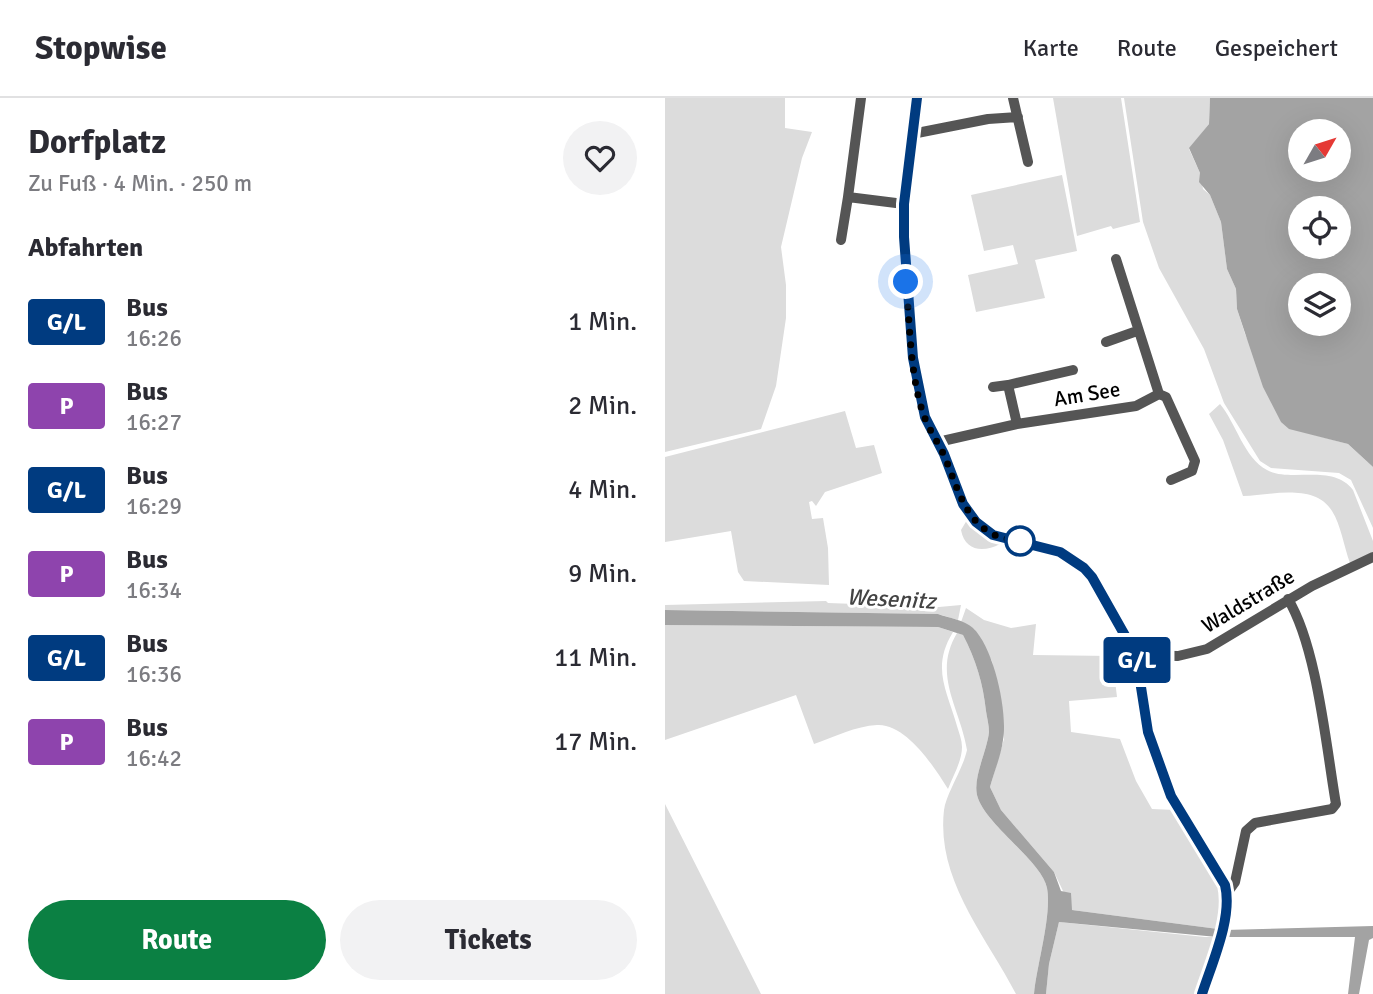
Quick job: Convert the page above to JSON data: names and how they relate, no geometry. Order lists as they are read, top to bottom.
{
  "streets": {
    "street": ["Am See", "Waldstraße"]
  },
  "water": ["Wesenitz"],
  "lines": ["bus line G/L"],
  "north": "top right",
  "page": {
    "header": "Stopwise",
    "nav": ["Karte", "Route", "Gespeichert"],
    "heading": [
      ["Dorfplatz", "Zu Fuß · 4 Min. · 250 m"],
      "Abfahrten"
    ],
    "on_map": "G/L",
    "list": [
      {
        "mark": "G/L",
        "name": "Bus",
        "note": "16:26",
        "value": "1 Min."
      },
      {
        "mark": "P",
        "name": "Bus",
        "note": "16:27",
        "value": "2 Min."
      },
      {
        "mark": "G/L",
        "name": "Bus",
        "note": "16:29",
        "value": "4 Min."
      },
      {
        "mark": "P",
        "name": "Bus",
        "note": "16:34",
        "value": "9 Min."
      },
      {
        "mark": "G/L",
        "name": "Bus",
        "note": "16:36",
        "value": "11 Min."
      },
      {
        "mark": "P",
        "name": "Bus",
        "note": "16:42",
        "value": "17 Min."
      }
    ],
    "buttons": ["Route", "Tickets"]
  }
}
